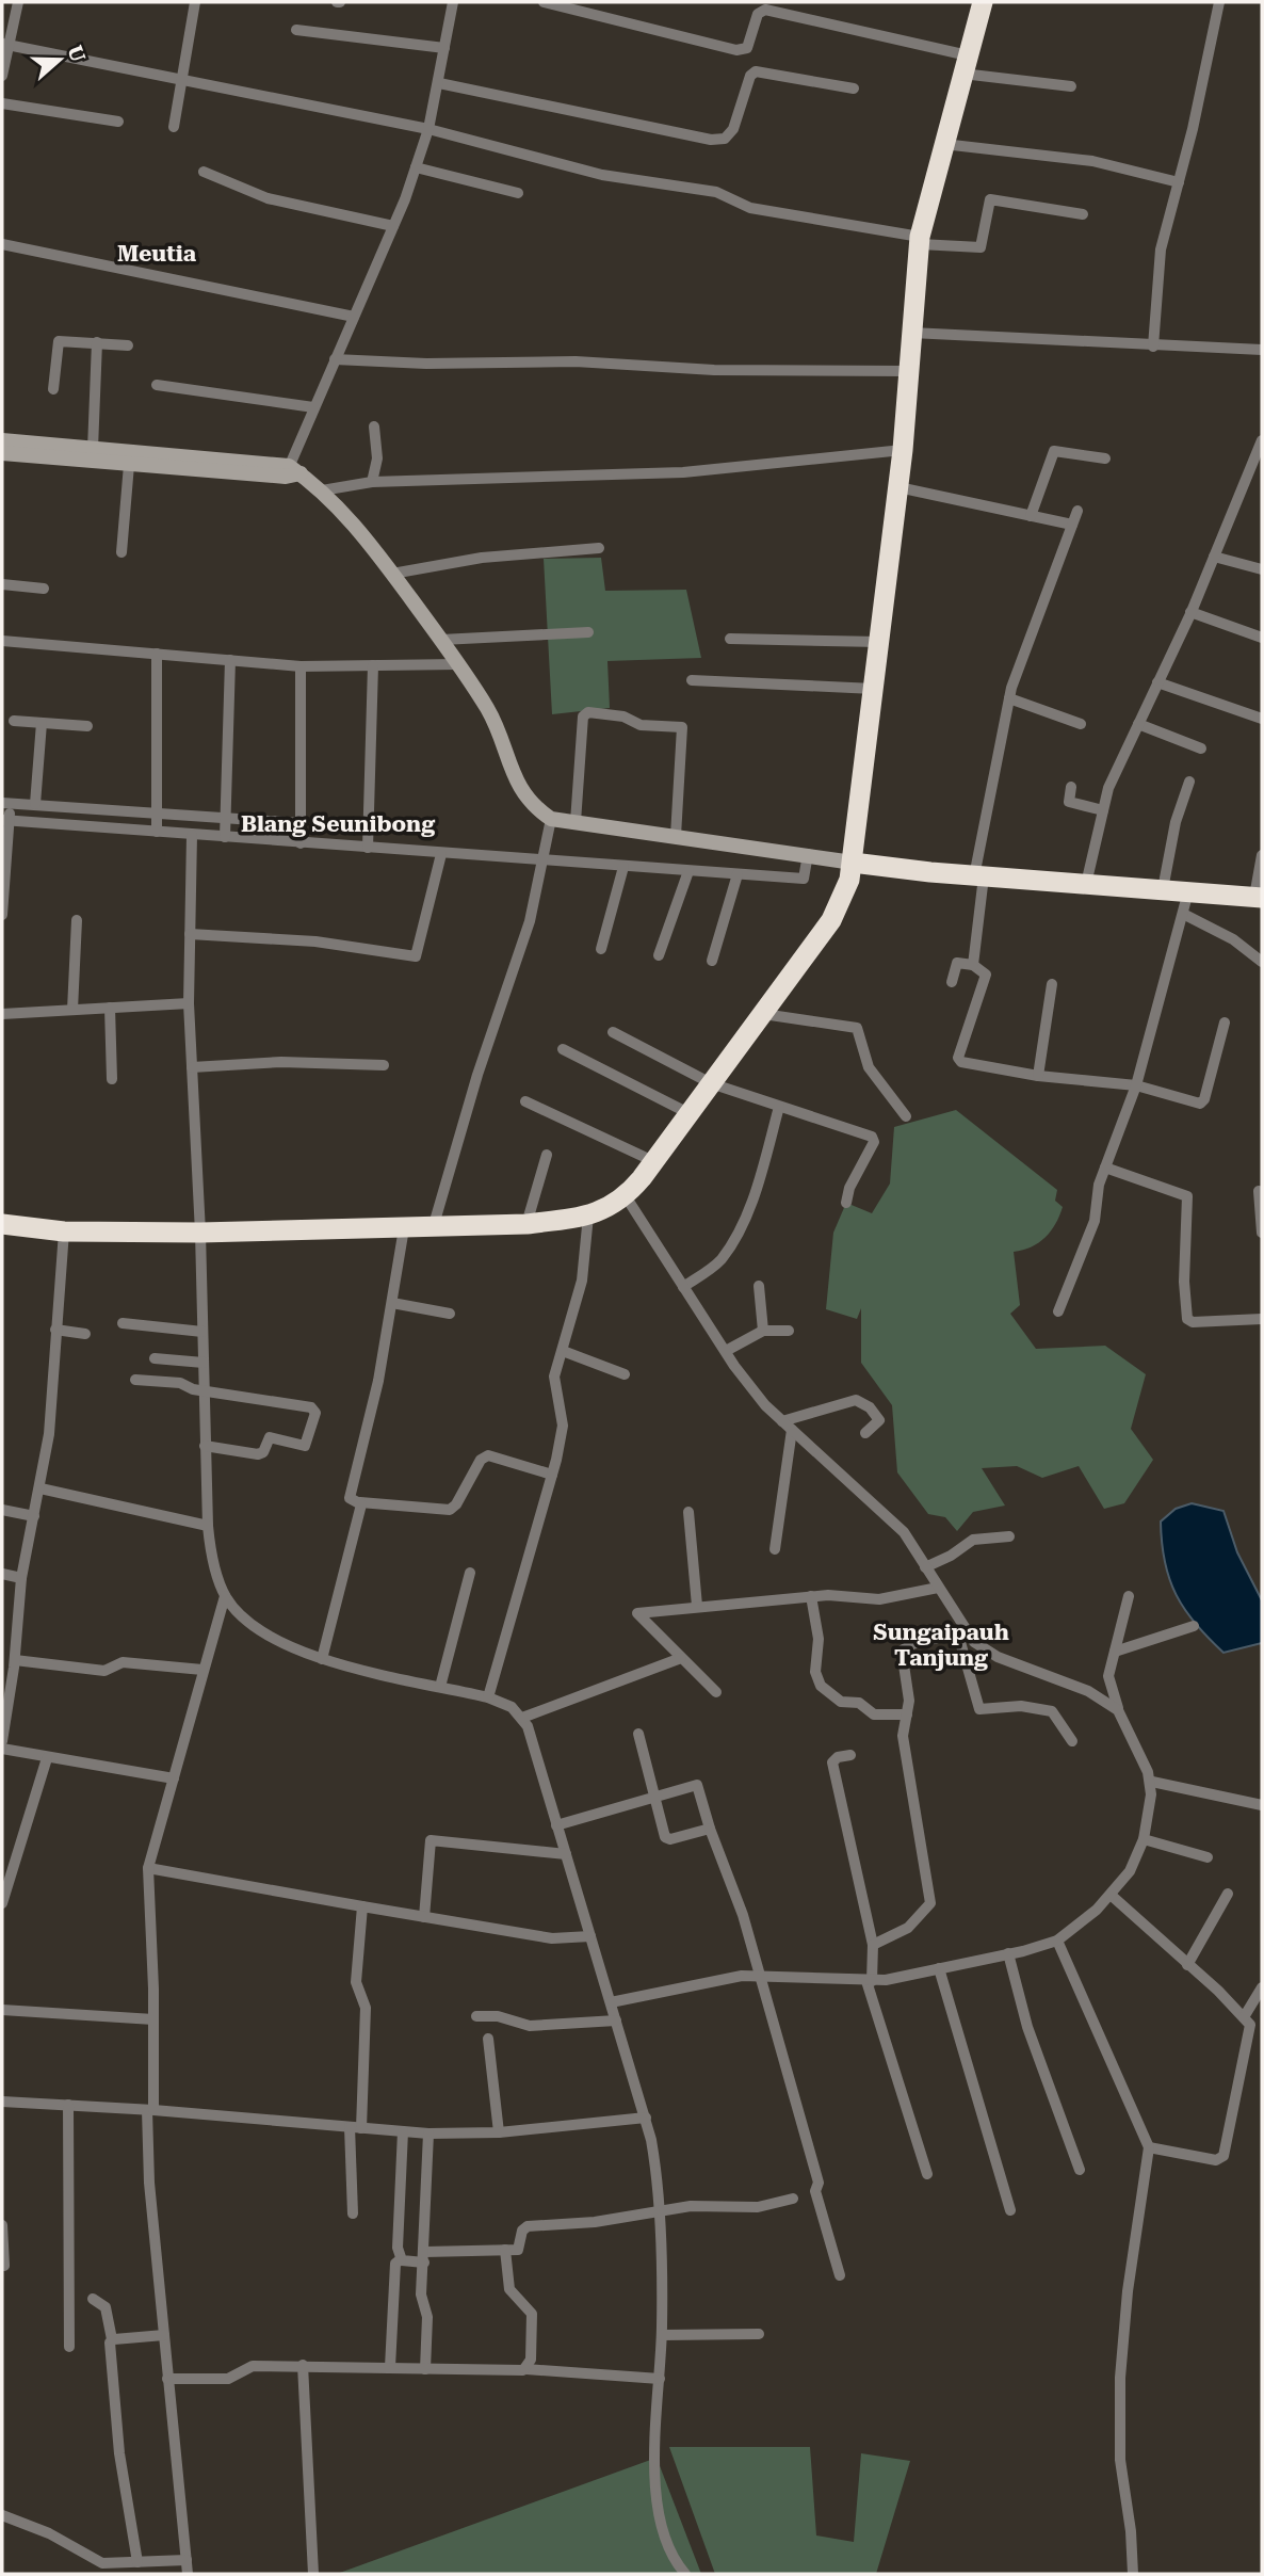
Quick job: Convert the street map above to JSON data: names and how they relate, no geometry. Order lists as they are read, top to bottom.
{
  "districts": ["Meutia", "Blang Seunibong", "Sungaipauh Tanjung"],
  "north": "right"
}
